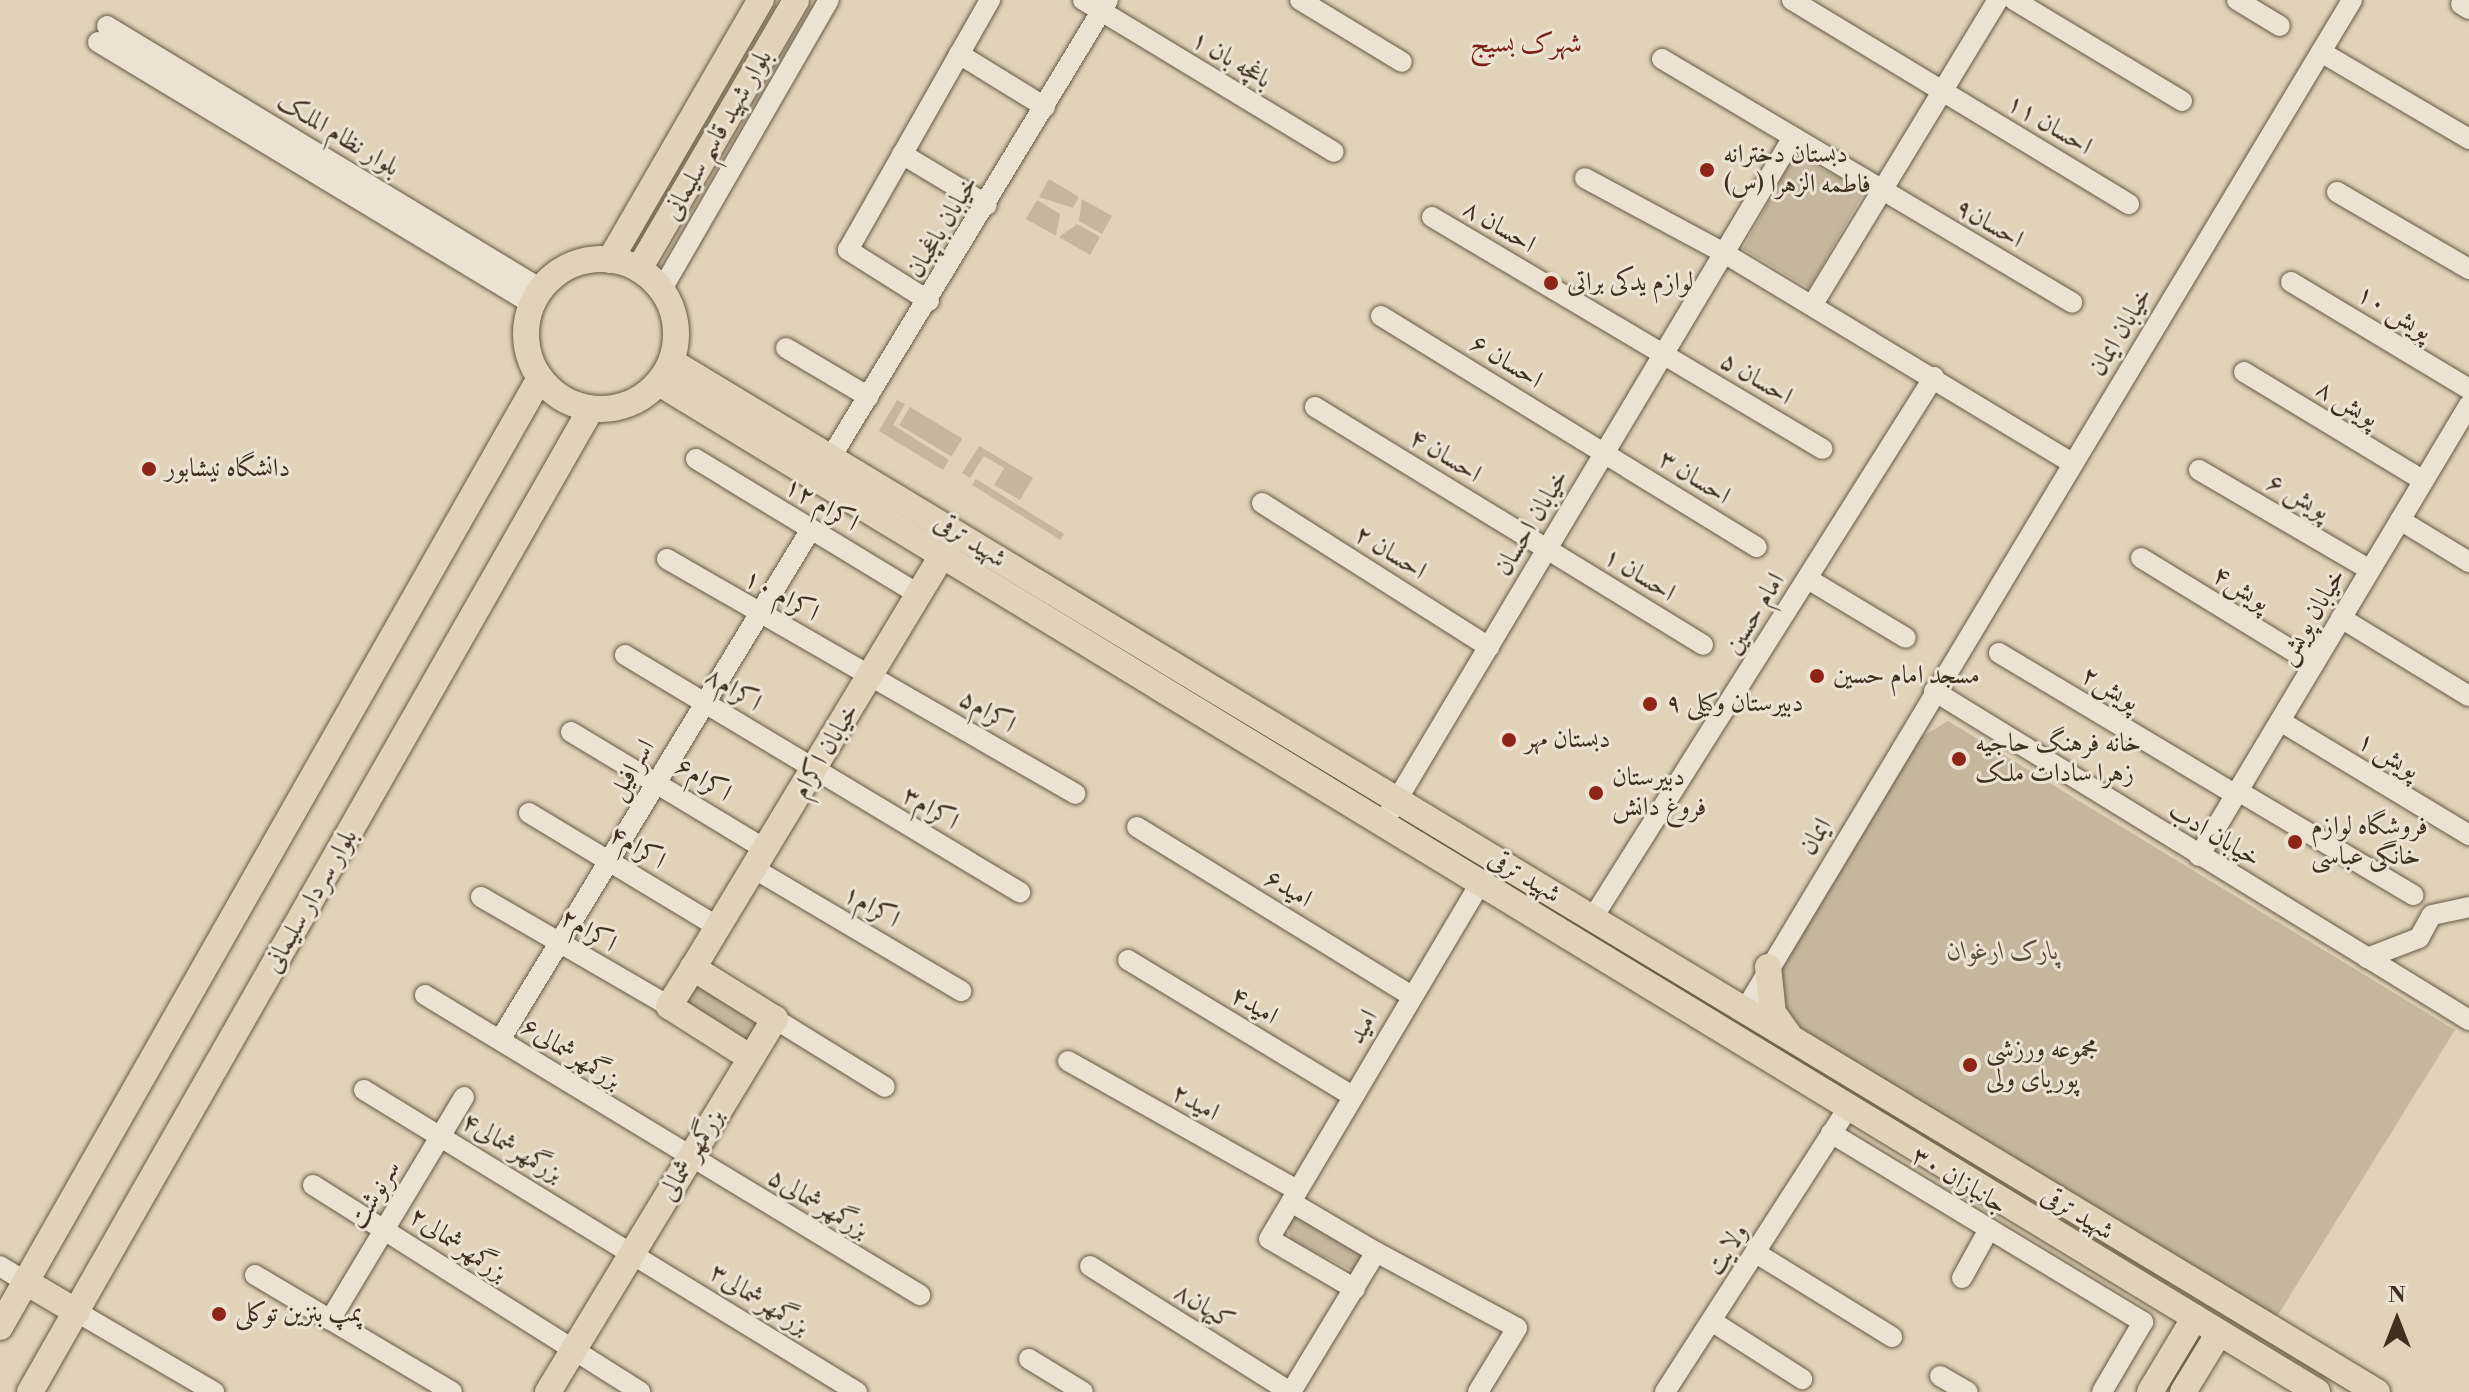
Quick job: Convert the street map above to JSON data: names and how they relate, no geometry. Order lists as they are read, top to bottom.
{
  "streets": {
    "main road": [
      "بلوار شهید قاسم سلیمانی",
      "شهید ترقی",
      "خیابان اکرام",
      "بلوار سردار سلیمانی",
      "بزرگمهر شمالی"
    ],
    "street": [
      "باغچه بان ۱",
      "احسان ۱۱",
      "بلوار نظام الملک",
      "احسان۹",
      "خیابان باغچبان",
      "احسان ۸",
      "پویش ۱۰",
      "خیابان ایمان",
      "احسان ۶",
      "احسان ۵",
      "پویش ۸",
      "احسان ۴",
      "احسان ۳",
      "پویش ۶",
      "اکرام ۱۲",
      "خیابان احسان",
      "احسان ۲",
      "احسان ۱",
      "پویش۴",
      "اکرام ۱۰",
      "امام حسین",
      "خیابان پویش",
      "پویش۲",
      "اکرام۸",
      "اکرام۵",
      "پویش ۱",
      "اسرافیل",
      "اکرام۶",
      "اکرام۳",
      "خیابان ادب",
      "ایمان",
      "اکرام۴",
      "امید۶",
      "اکرام۱",
      "اکرام۲",
      "امید۴",
      "امید",
      "بزرگمهرشمالی۶",
      "امید۲",
      "بزرگمهرشمالی۴",
      "جانبازان ۳۰",
      "سرنوشت",
      "بزرگمهرشمالی۵",
      "بزرگمهرشمالی۲",
      "ولایت",
      "بزرگمهرشمالی۳",
      "کیهان۸"
    ]
  },
  "crossings": [
    ["باغچه بان ۱", "خیابان باغچبان"],
    ["بلوار نظام الملک", "بلوار شهید قاسم سلیمانی"],
    ["بلوار نظام الملک", "شهید ترقی"],
    ["بلوار نظام الملک", "بلوار سردار سلیمانی"],
    ["بلوار شهید قاسم سلیمانی", "شهید ترقی"],
    ["بلوار شهید قاسم سلیمانی", "بلوار سردار سلیمانی"],
    ["خیابان باغچبان", "شهید ترقی"],
    ["احسان ۸", "احسان ۵"],
    ["احسان ۸", "خیابان احسان"],
    ["خیابان ایمان", "خیابان ادب"],
    ["خیابان ایمان", "ایمان"],
    ["احسان ۶", "احسان ۳"],
    ["احسان ۶", "خیابان احسان"],
    ["احسان ۵", "خیابان احسان"],
    ["پویش ۸", "خیابان پویش"],
    ["احسان ۴", "خیابان احسان"],
    ["احسان ۴", "احسان ۱"],
    ["احسان ۳", "خیابان احسان"],
    ["پویش ۶", "خیابان پویش"],
    ["اکرام ۱۲", "خیابان اکرام"],
    ["اکرام ۱۲", "اسرافیل"],
    ["خیابان احسان", "شهید ترقی"],
    ["خیابان احسان", "احسان ۲"],
    ["خیابان احسان", "احسان ۱"],
    ["شهید ترقی", "امام حسین"],
    ["شهید ترقی", "خیابان اکرام"],
    ["شهید ترقی", "ایمان"],
    ["شهید ترقی", "بلوار سردار سلیمانی"],
    ["شهید ترقی", "امید"],
    ["شهید ترقی", "ولایت"],
    ["پویش۴", "خیابان پویش"],
    ["اکرام ۱۰", "اکرام۵"],
    ["اکرام ۱۰", "خیابان اکرام"],
    ["اکرام ۱۰", "اسرافیل"],
    ["خیابان پویش", "پویش۲"],
    ["خیابان پویش", "پویش ۱"],
    ["خیابان پویش", "خیابان ادب"],
    ["اکرام۸", "خیابان اکرام"],
    ["اکرام۸", "اسرافیل"],
    ["اکرام۸", "اکرام۳"],
    ["اکرام۵", "خیابان اکرام"],
    ["خیابان اکرام", "اکرام۶"],
    ["خیابان اکرام", "اکرام۳"],
    ["خیابان اکرام", "اکرام۴"],
    ["خیابان اکرام", "اکرام۱"],
    ["خیابان اکرام", "اکرام۲"],
    ["اسرافیل", "اکرام۶"],
    ["اسرافیل", "اکرام۴"],
    ["اسرافیل", "اکرام۲"],
    ["اسرافیل", "بزرگمهرشمالی۶"],
    ["اکرام۶", "اکرام۱"],
    ["خیابان ادب", "ایمان"],
    ["امید۶", "امید"],
    ["امید۴", "امید"],
    ["امید", "امید۲"],
    ["بزرگمهرشمالی۶", "بزرگمهر شمالی"],
    ["بزرگمهرشمالی۶", "بزرگمهرشمالی۵"],
    ["بزرگمهرشمالی۴", "بزرگمهر شمالی"],
    ["بزرگمهرشمالی۴", "سرنوشت"],
    ["بزرگمهرشمالی۴", "بزرگمهرشمالی۳"],
    ["بزرگمهر شمالی", "بزرگمهرشمالی۵"],
    ["بزرگمهر شمالی", "بزرگمهرشمالی۲"],
    ["بزرگمهر شمالی", "بزرگمهرشمالی۳"],
    ["جانبازان ۳۰", "ولایت"],
    ["سرنوشت", "بزرگمهرشمالی۲"]
  ],
  "districts": ["شهرک بسیج"],
  "parks": ["پارک ارغوان"],
  "places": [
    "دبستان دخترانه فاطمه الزهرا (س)",
    "لوازم یدکی براتی",
    "دانشگاه نیشابور",
    "مسجد امام حسین",
    "دبیرستان وکیلی ۹",
    "دبستان مهر",
    "خانه فرهنگ حاجیه زهرا سادات ملک",
    "دبیرستان فروغ دانش",
    "فروشگاه لوازم خانگی عباسی",
    "مجموعه ورزشی پوریای ولی",
    "پمپ بنزین توکلی"
  ],
  "north": "top"
}
